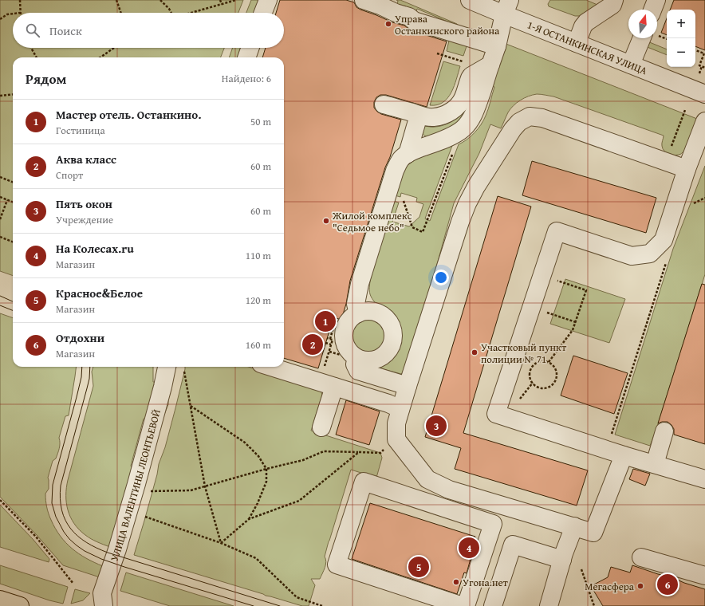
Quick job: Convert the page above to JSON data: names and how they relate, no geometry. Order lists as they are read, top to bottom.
{
  "streets": {
    "street": ["1-Я ОСТАНКИНСКАЯ УЛИЦА", "УЛИЦА ВАЛЕНТИНЫ ЛЕОНТЬЕВОЙ"]
  },
  "places": [
    "Управа Останкинского района",
    "Жилой комплекс \"Седьмое небо\"",
    "Участковый пункт полиции № 71",
    "Угона.нет",
    "Мегасфера"
  ],
  "north": "top",
  "page": {
    "map_buttons": ["+", "−"],
    "search": "Поиск",
    "heading": ["Рядом", "Найдено: 6"],
    "list": [
      {
        "mark": "1",
        "name": "Мастер отель. Останкино.",
        "note": "Гостиница",
        "value": "50 m"
      },
      {
        "mark": "2",
        "name": "Аква класс",
        "note": "Спорт",
        "value": "60 m"
      },
      {
        "mark": "3",
        "name": "Пять окон",
        "note": "Учреждение",
        "value": "60 m"
      },
      {
        "mark": "4",
        "name": "На Колесах.ru",
        "note": "Магазин",
        "value": "110 m"
      },
      {
        "mark": "5",
        "name": "Красное&Белое",
        "note": "Магазин",
        "value": "120 m"
      },
      {
        "mark": "6",
        "name": "Отдохни",
        "note": "Магазин",
        "value": "160 m"
      }
    ],
    "pins": [
      "1",
      "2",
      "3",
      "4",
      "5",
      "6"
    ]
  }
}
